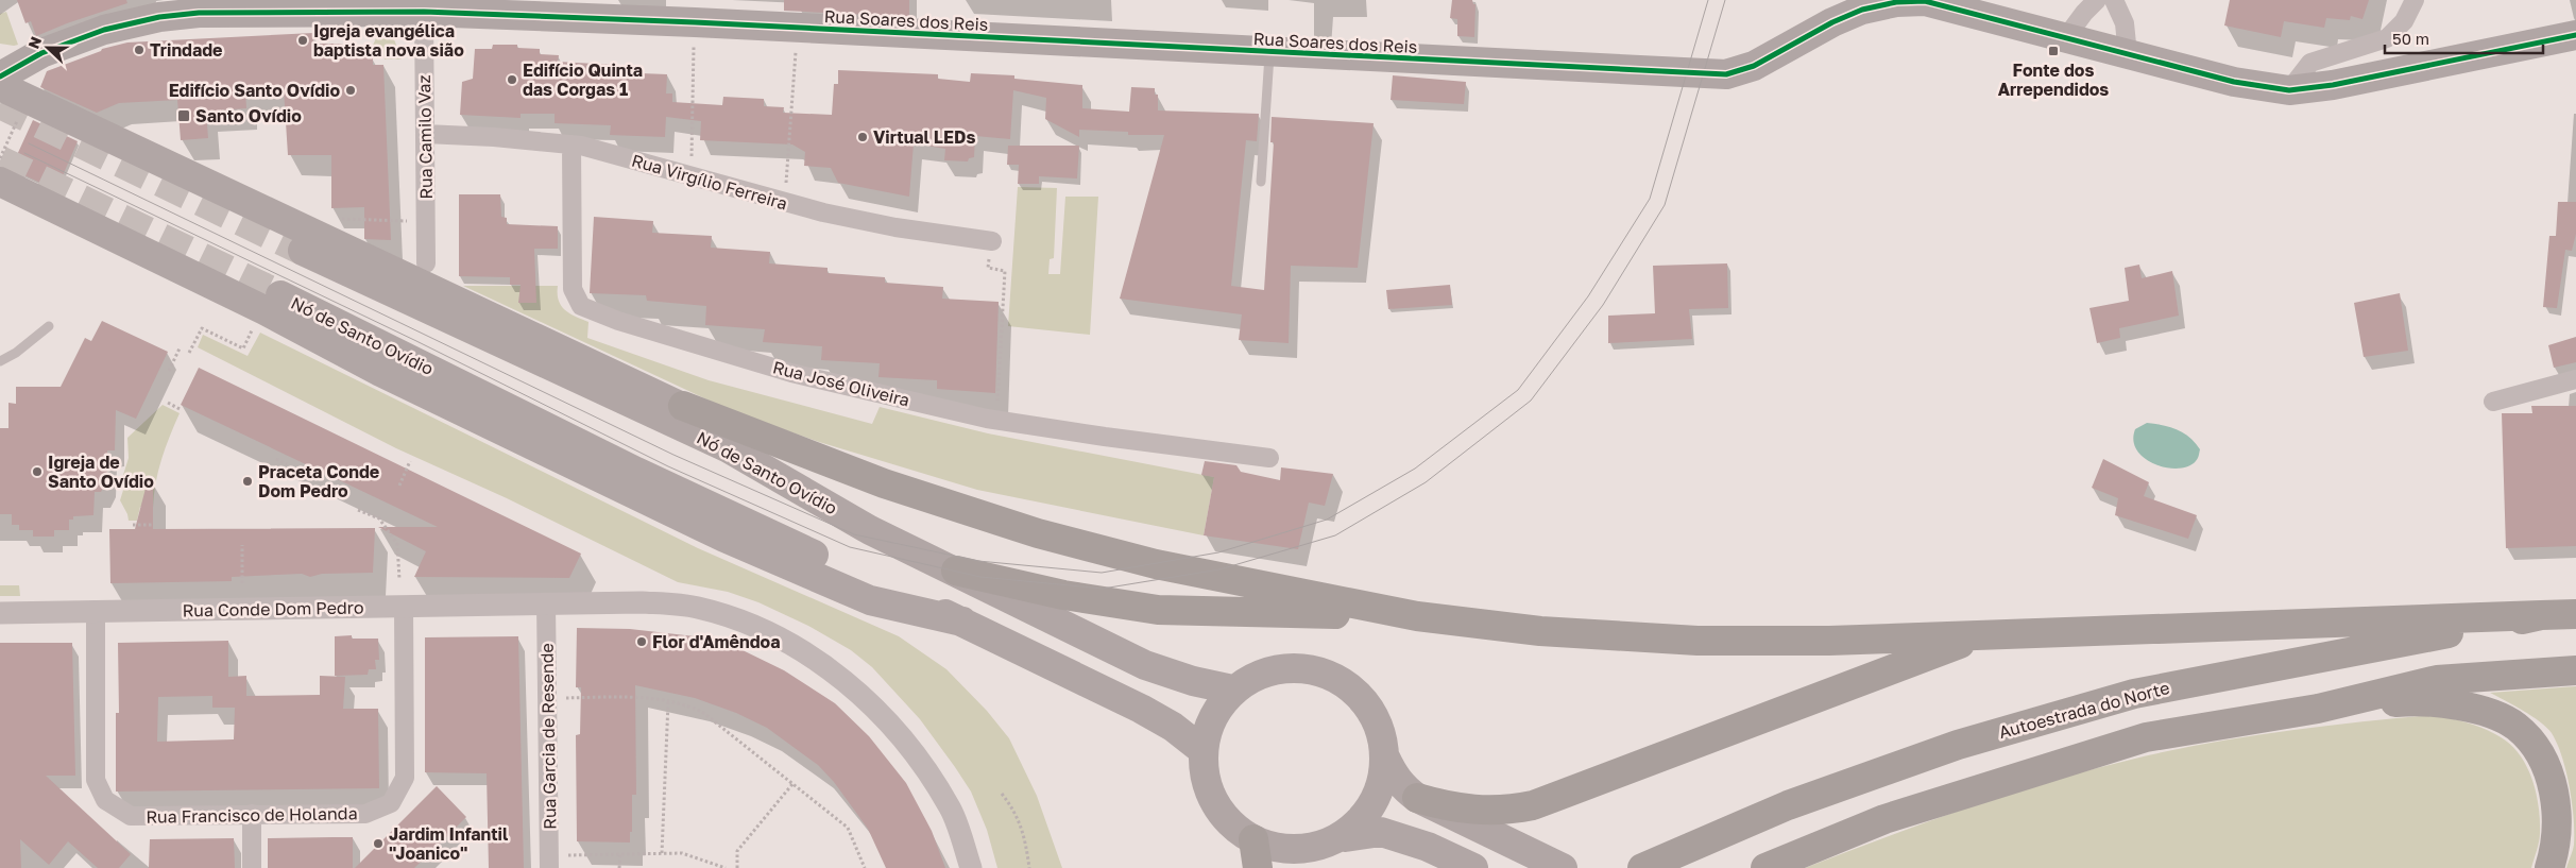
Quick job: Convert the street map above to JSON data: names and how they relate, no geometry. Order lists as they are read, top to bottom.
{
  "streets": {
    "highway": ["Autoestrada do Norte"],
    "main road": ["Rua Soares dos Reis", "Nó de Santo Ovídio"],
    "street": [
      "Rua Camilo Vaz",
      "Rua Virgílio Ferreira",
      "Rua José Oliveira",
      "Rua Conde Dom Pedro",
      "Rua Garcia de Resende",
      "Rua Francisco de Holanda"
    ]
  },
  "crossings": [
    ["Rua Soares dos Reis", "Rua Camilo Vaz"],
    ["Rua Camilo Vaz", "Rua Virgílio Ferreira"],
    ["Rua Virgílio Ferreira", "Rua José Oliveira"],
    ["Rua Conde Dom Pedro", "Rua Garcia de Resende"],
    ["Rua Conde Dom Pedro", "Rua Francisco de Holanda"]
  ],
  "places": {
    "other": [
      "Igreja evangélica baptista nova sião",
      "Trindade",
      "Edifício Quinta das Corgas 1",
      "Edifício Santo Ovídio",
      "Virtual LEDs",
      "Igreja de Santo Ovídio",
      "Praceta Conde Dom Pedro",
      "Flor d'Amêndoa",
      "Jardim Infantil \"Joanico\""
    ],
    "transit": ["Fonte dos Arrependidos", "Santo Ovídio"]
  },
  "scale_bar": "50 m",
  "north": "left"
}
